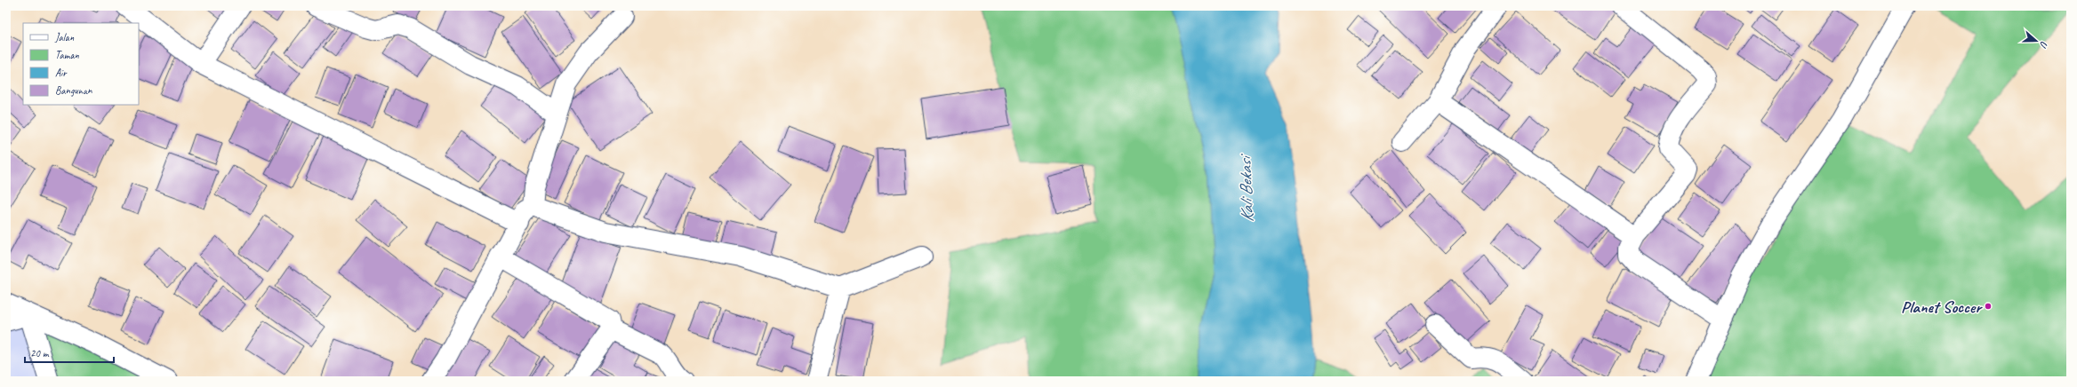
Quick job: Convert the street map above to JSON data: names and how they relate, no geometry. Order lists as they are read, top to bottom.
{
  "water": ["Kali Bekasi"],
  "places": ["Planet Soccer"],
  "legend": [
    "Jalan",
    "Taman",
    "Air",
    "Bangunan"
  ],
  "scale_bar": "20 m",
  "north": "right"
}
